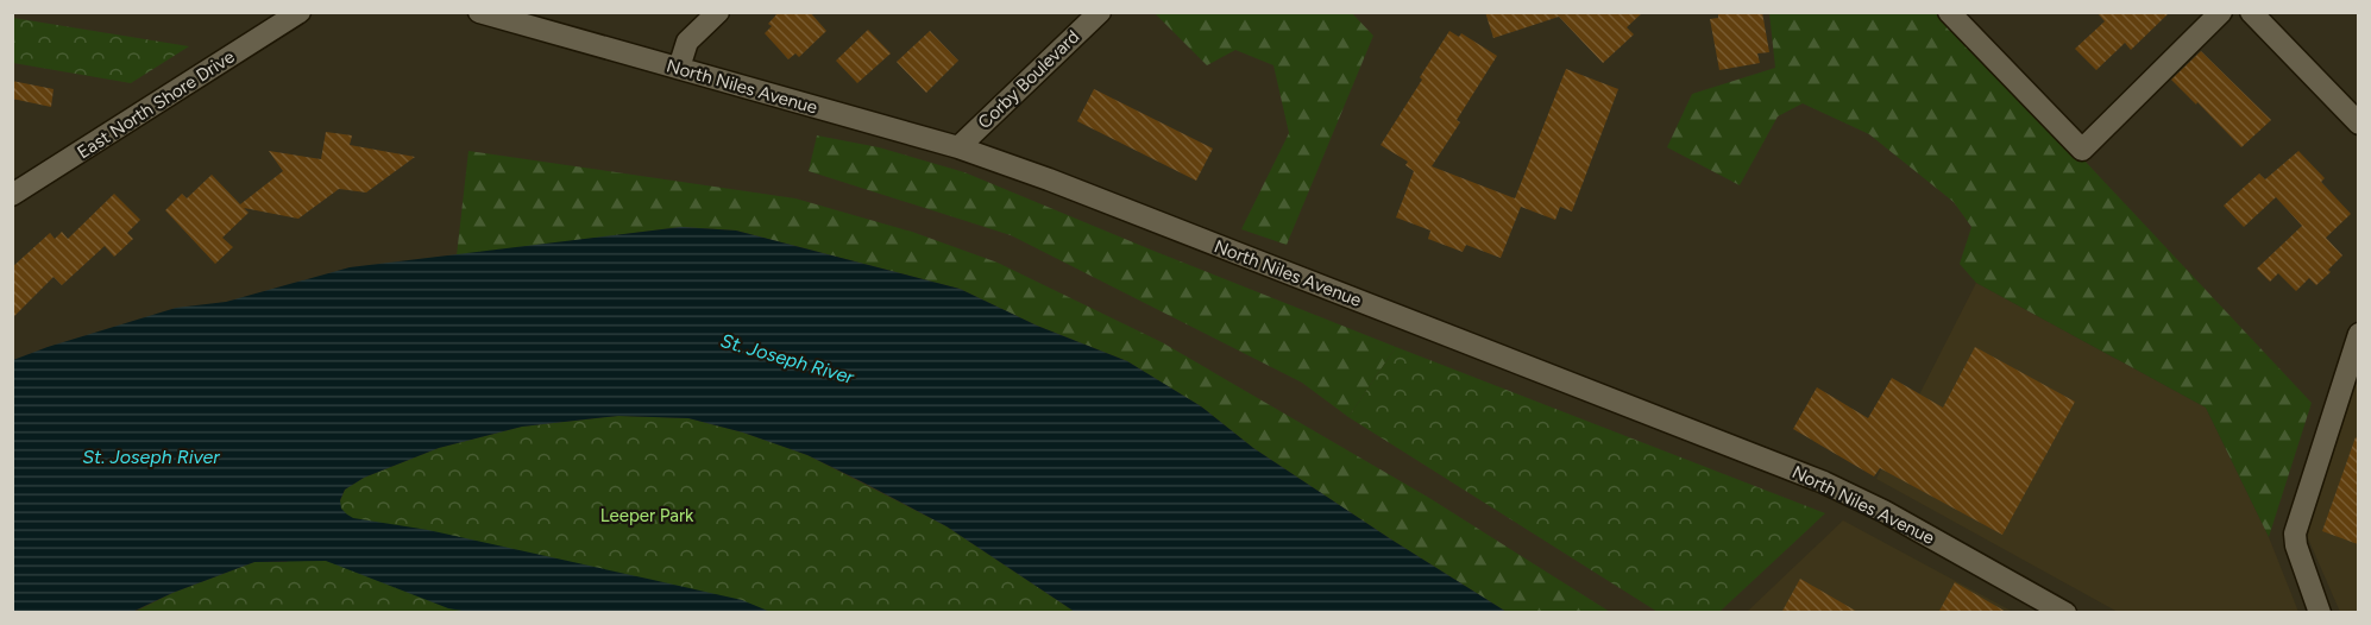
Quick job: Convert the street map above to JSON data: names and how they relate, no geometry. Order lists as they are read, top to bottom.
{
  "streets": {
    "street": ["Corby Boulevard", "North Niles Avenue", "East North Shore Drive"]
  },
  "crossings": [
    ["Corby Boulevard", "North Niles Avenue"]
  ],
  "water": ["St. Joseph River"],
  "parks": ["Leeper Park"]
}
